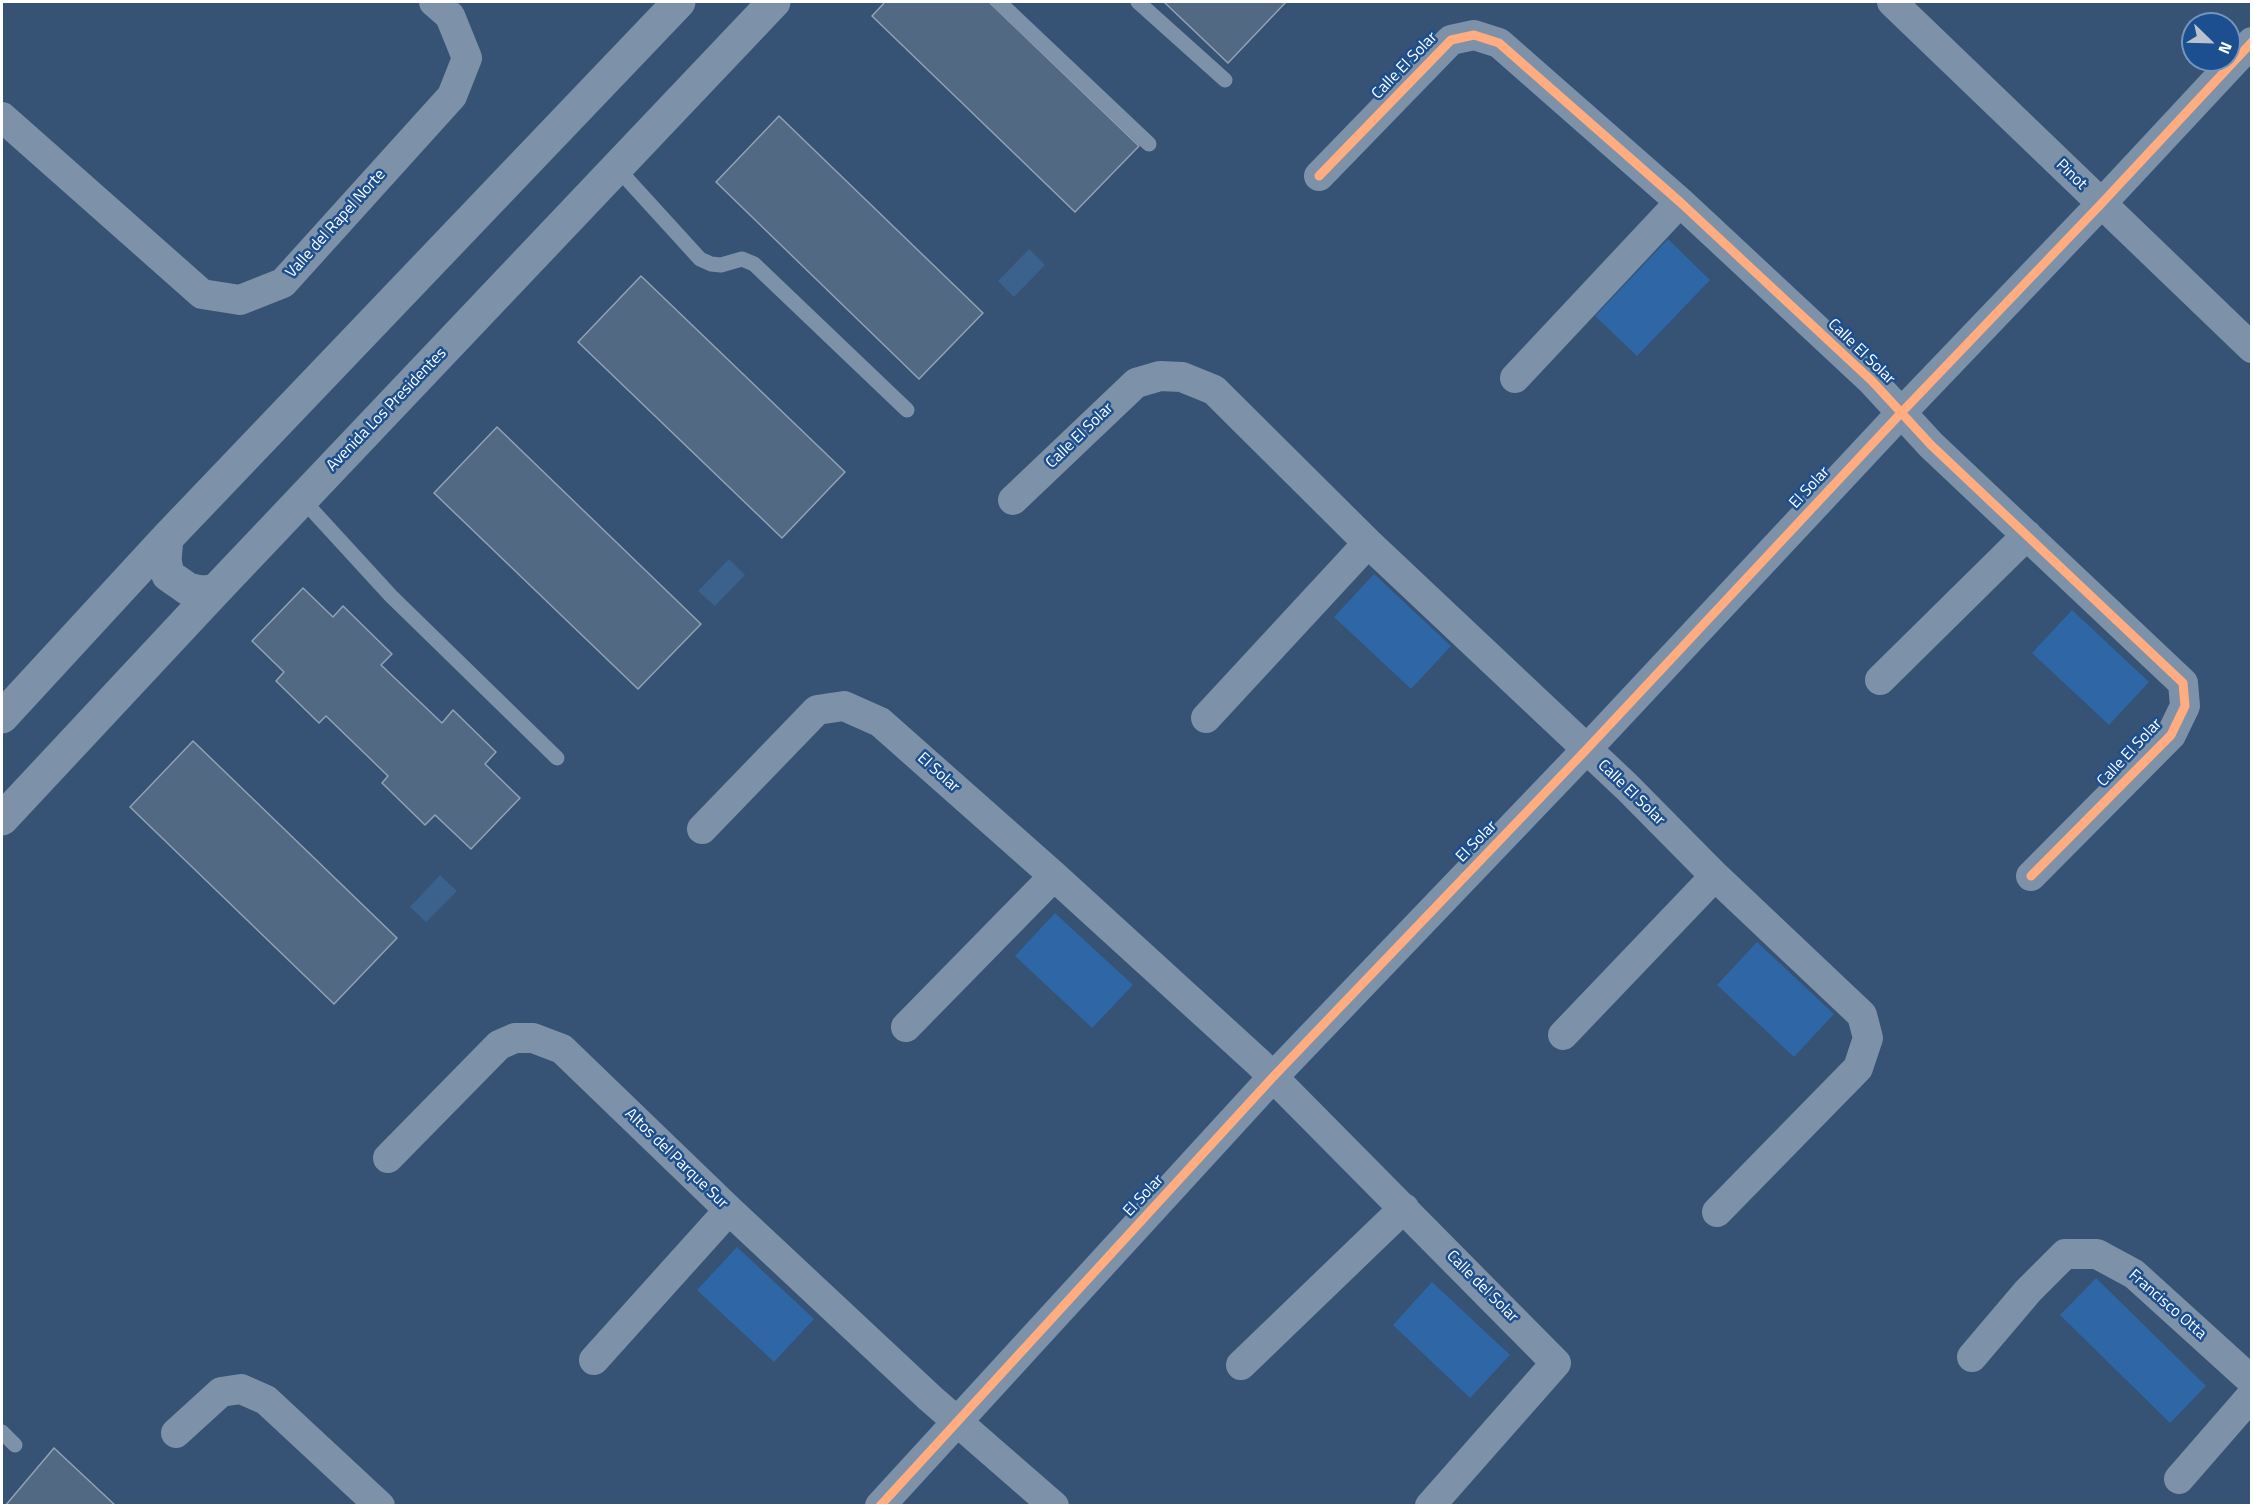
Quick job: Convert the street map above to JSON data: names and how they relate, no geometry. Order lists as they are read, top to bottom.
{
  "streets": {
    "street": [
      "Calle El Solar",
      "Pinot",
      "Valle del Rapel Norte",
      "Avenida Los Presidentes",
      "El Solar",
      "Altos del Parque Sur",
      "Calle del Solar",
      "Francisco Otta"
    ]
  },
  "crossings": [
    ["Calle El Solar", "El Solar"],
    ["Pinot", "El Solar"],
    ["El Solar", "Altos del Parque Sur"],
    ["El Solar", "Calle del Solar"]
  ],
  "north": "bottom right"
}
